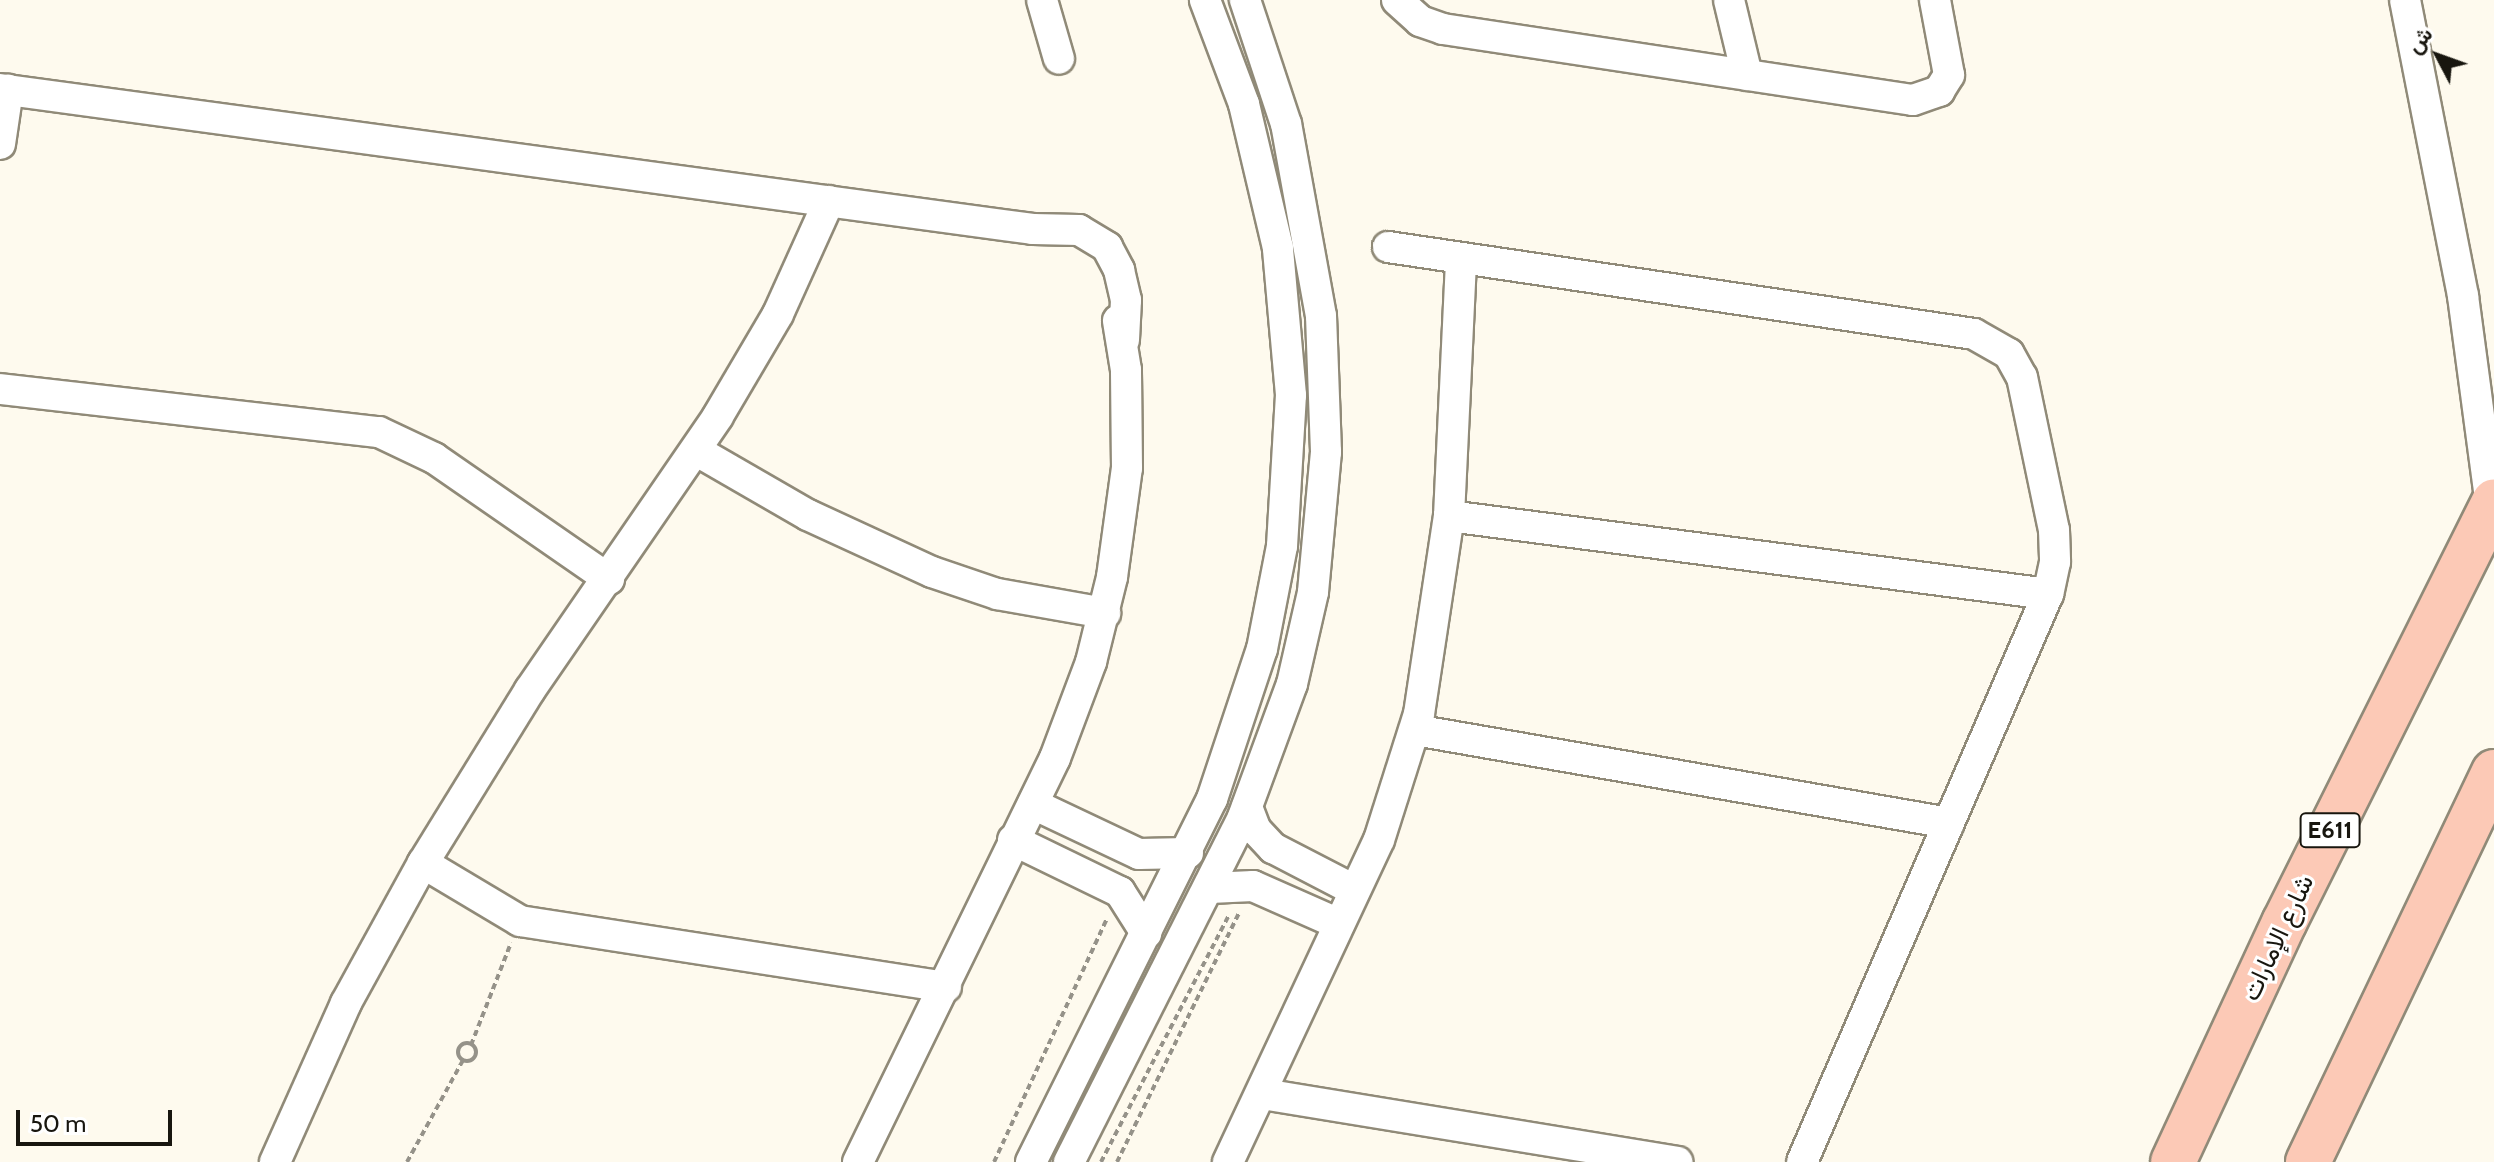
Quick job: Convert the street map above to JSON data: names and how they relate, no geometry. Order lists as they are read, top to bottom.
{
  "streets": {
    "highway": ["E611", "شارع الإمارات"]
  },
  "scale_bar": "50 m",
  "north": "top left"
}
